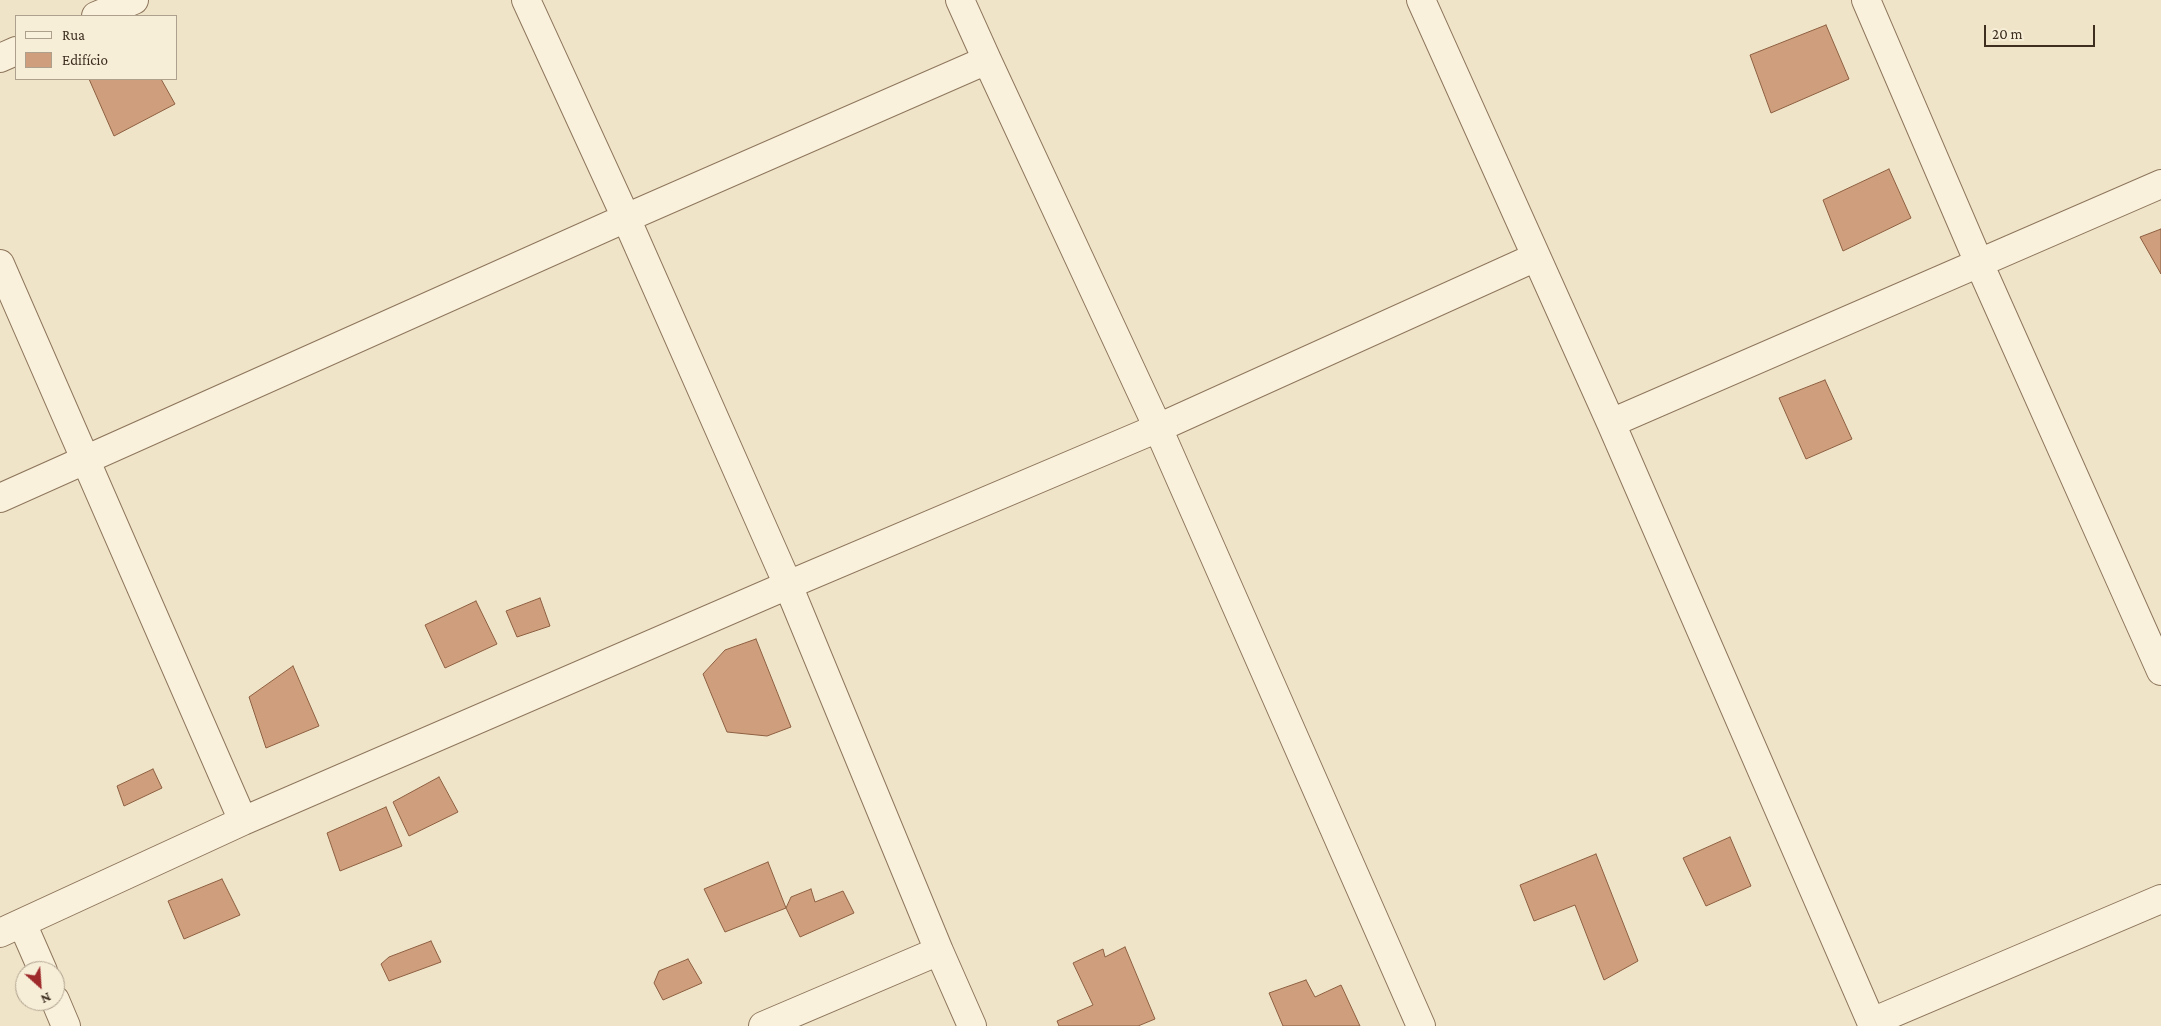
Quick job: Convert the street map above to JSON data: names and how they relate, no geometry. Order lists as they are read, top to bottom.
{
  "legend": ["Rua", "Edifício"],
  "scale_bar": "20 m",
  "north": "bottom right"
}
